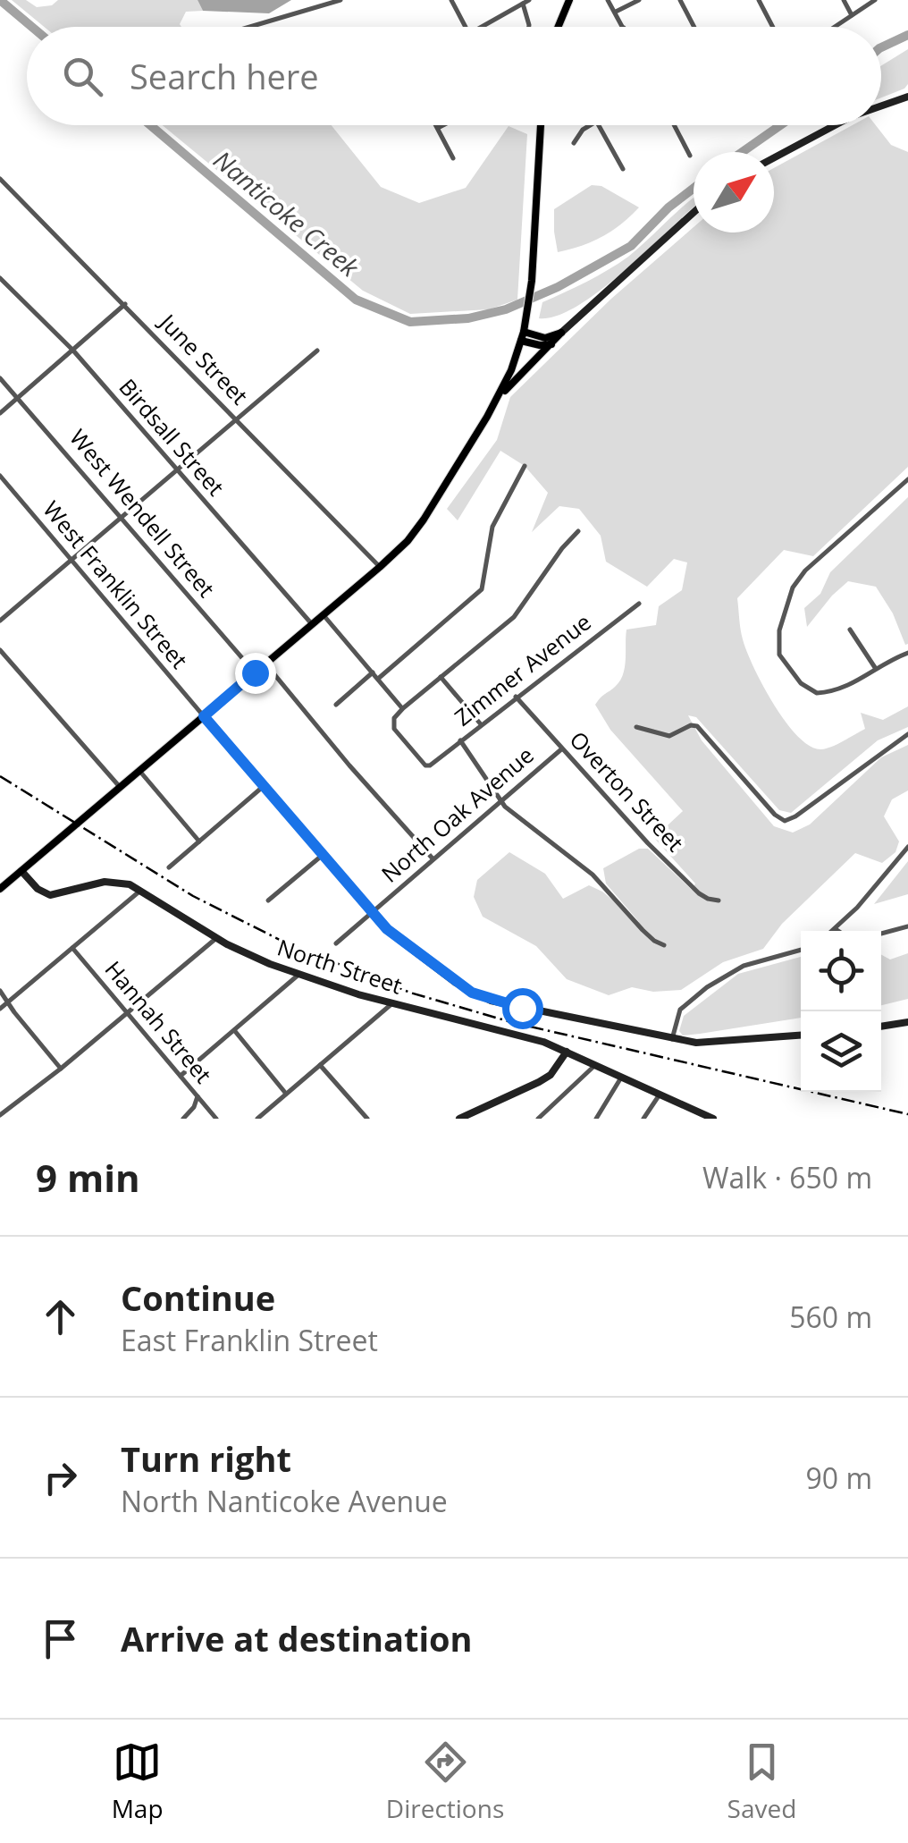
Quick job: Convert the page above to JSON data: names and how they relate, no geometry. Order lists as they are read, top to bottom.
{
  "streets": {
    "street": [
      "June Street",
      "Birdsall Street",
      "West Wendell Street",
      "West Franklin Street",
      "Zimmer Avenue",
      "Overton Street",
      "North Oak Avenue",
      "North Street",
      "Hannah Street"
    ]
  },
  "crossings": [
    ["Zimmer Avenue", "Overton Street"],
    ["Overton Street", "North Oak Avenue"]
  ],
  "water": ["Nanticoke Creek"],
  "north": "top right",
  "page": {
    "search": "Search here",
    "heading": ["9 min", "Walk · 650 m"],
    "list": [
      ["Continue", "East Franklin Street", "560 m"],
      ["Turn right", "North Nanticoke Avenue", "90 m"],
      "Arrive at destination"
    ],
    "nav": ["Map", "Directions", "Saved"]
  }
}
